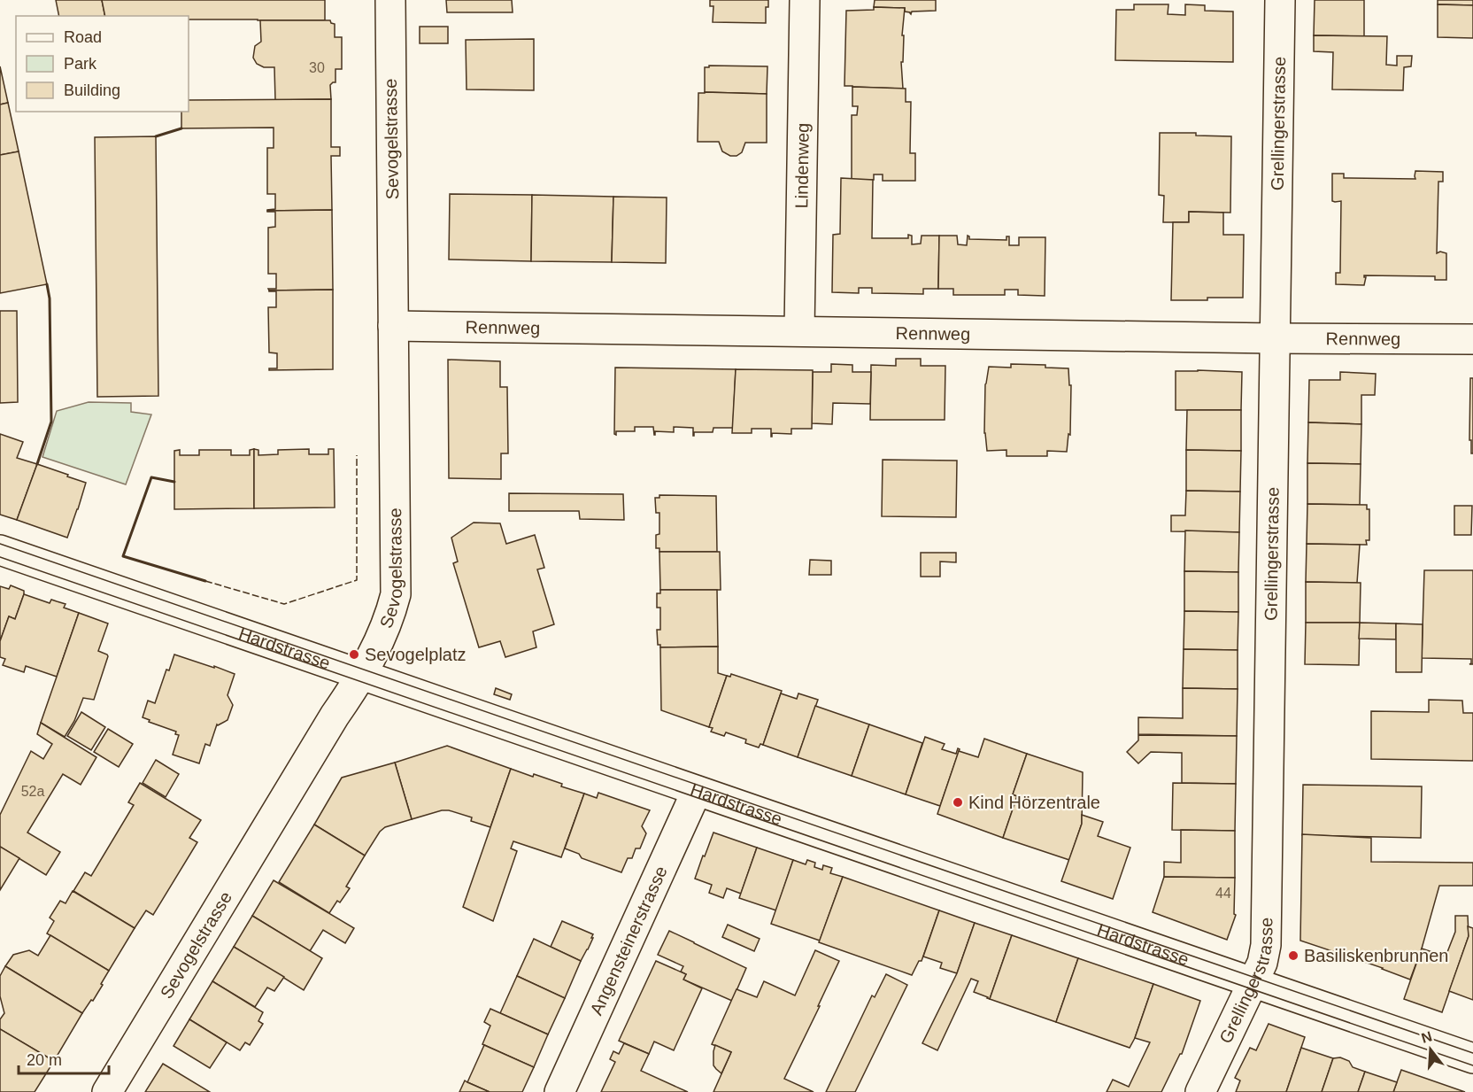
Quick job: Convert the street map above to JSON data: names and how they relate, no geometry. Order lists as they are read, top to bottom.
{
  "streets": {
    "street": [
      "Grellingerstrasse",
      "Sevogelstrasse",
      "Lindenweg",
      "Rennweg",
      "Hardstrasse",
      "Angensteinerstrasse"
    ]
  },
  "crossings": [
    ["Grellingerstrasse", "Rennweg"],
    ["Grellingerstrasse", "Hardstrasse"],
    ["Sevogelstrasse", "Rennweg"],
    ["Sevogelstrasse", "Hardstrasse"],
    ["Lindenweg", "Rennweg"],
    ["Hardstrasse", "Angensteinerstrasse"]
  ],
  "places": ["Sevogelplatz", "Kind Hörzentrale", "Basiliskenbrunnen"],
  "house_numbers": ["30", "52a", "44"],
  "legend": ["Road", "Park", "Building"],
  "scale_bar": "20 m",
  "north": "top"
}
